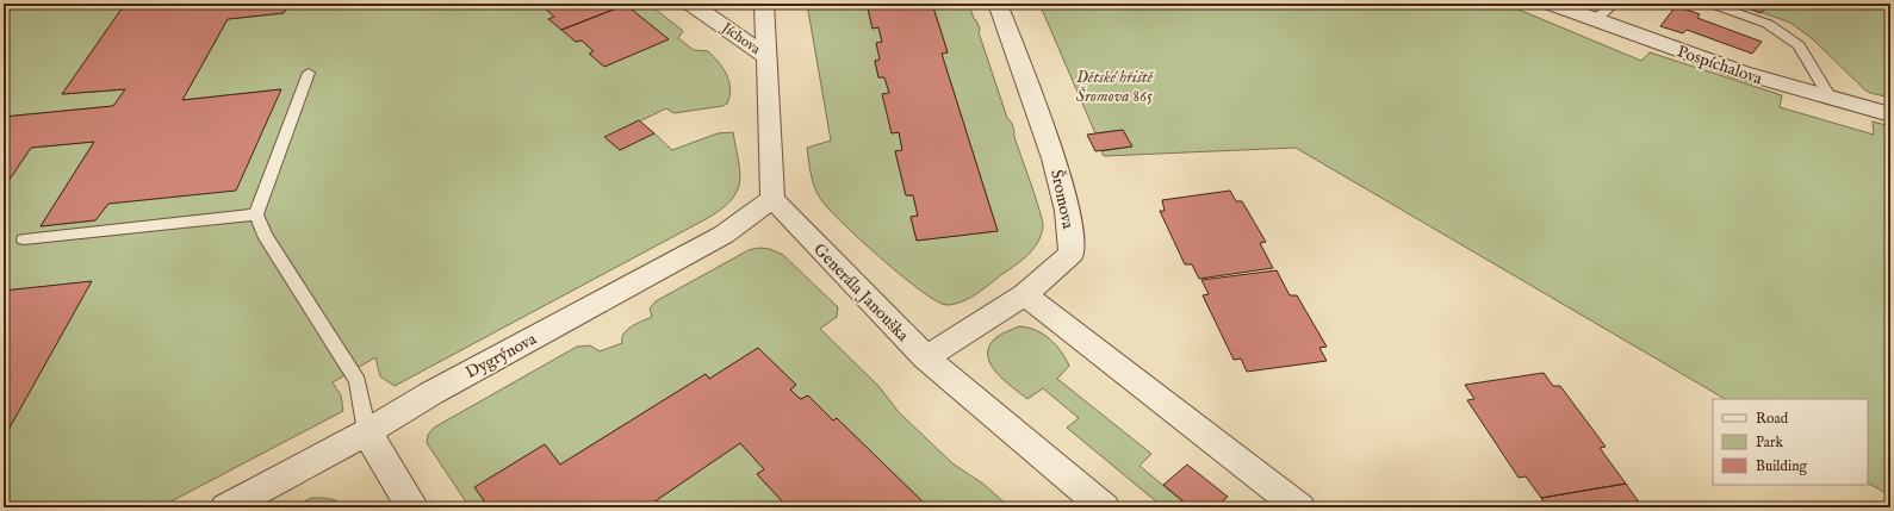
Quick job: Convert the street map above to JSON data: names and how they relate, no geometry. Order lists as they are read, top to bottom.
{
  "streets": {
    "street": [
      "Jíchova",
      "Pospíchalova",
      "Šromova",
      "Generála Janouška",
      "Dygrýnova"
    ]
  },
  "crossings": [
    ["Šromova", "Generála Janouška"],
    ["Generála Janouška", "Dygrýnova"]
  ],
  "parks": ["Dětské hřiště Šromova 865"],
  "legend": ["Road", "Park", "Building"]
}
